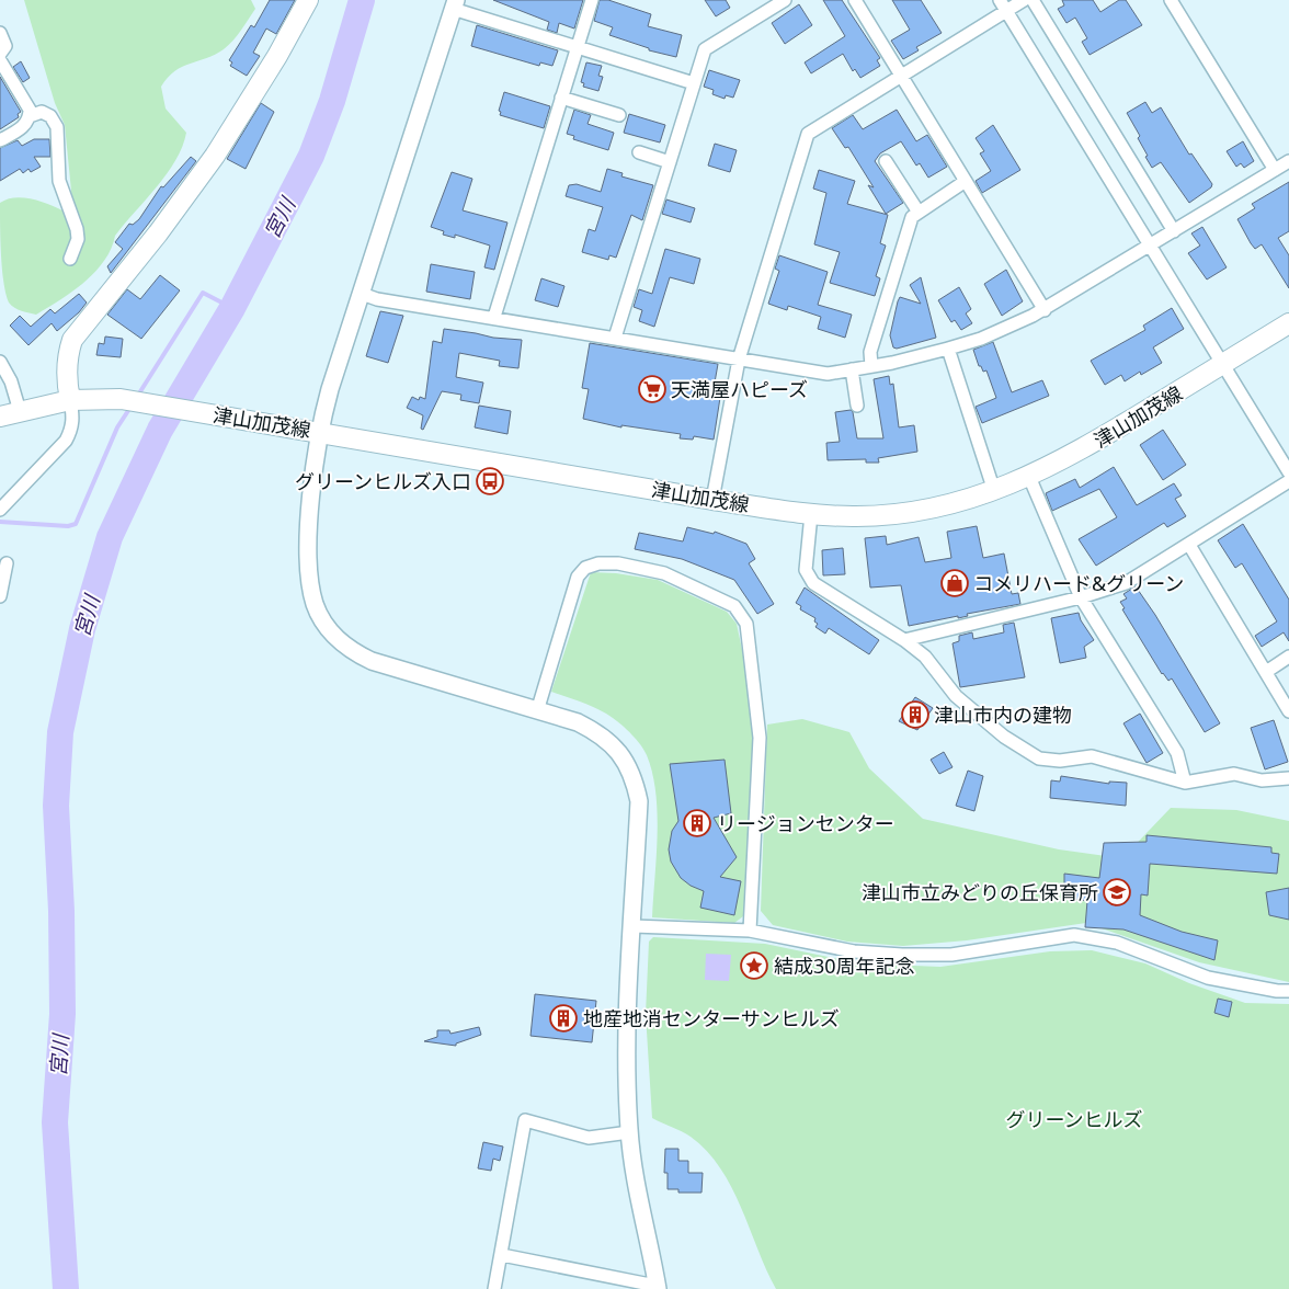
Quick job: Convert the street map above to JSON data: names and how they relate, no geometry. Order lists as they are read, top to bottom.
{
  "streets": {
    "main road": ["津山加茂線"]
  },
  "water": ["宮川"],
  "parks": ["グリーンヒルズ"],
  "places": {
    "supermarket": ["天満屋ハピーズ"],
    "bus stop": ["グリーンヒルズ入口"],
    "shop": ["コメリハード&グリーン"],
    "building": ["津山市内の建物", "リージョンセンター", "地産地消センターサンヒルズ"],
    "school or university": ["津山市立みどりの丘保育所"],
    "place": ["結成30周年記念"]
  }
}
